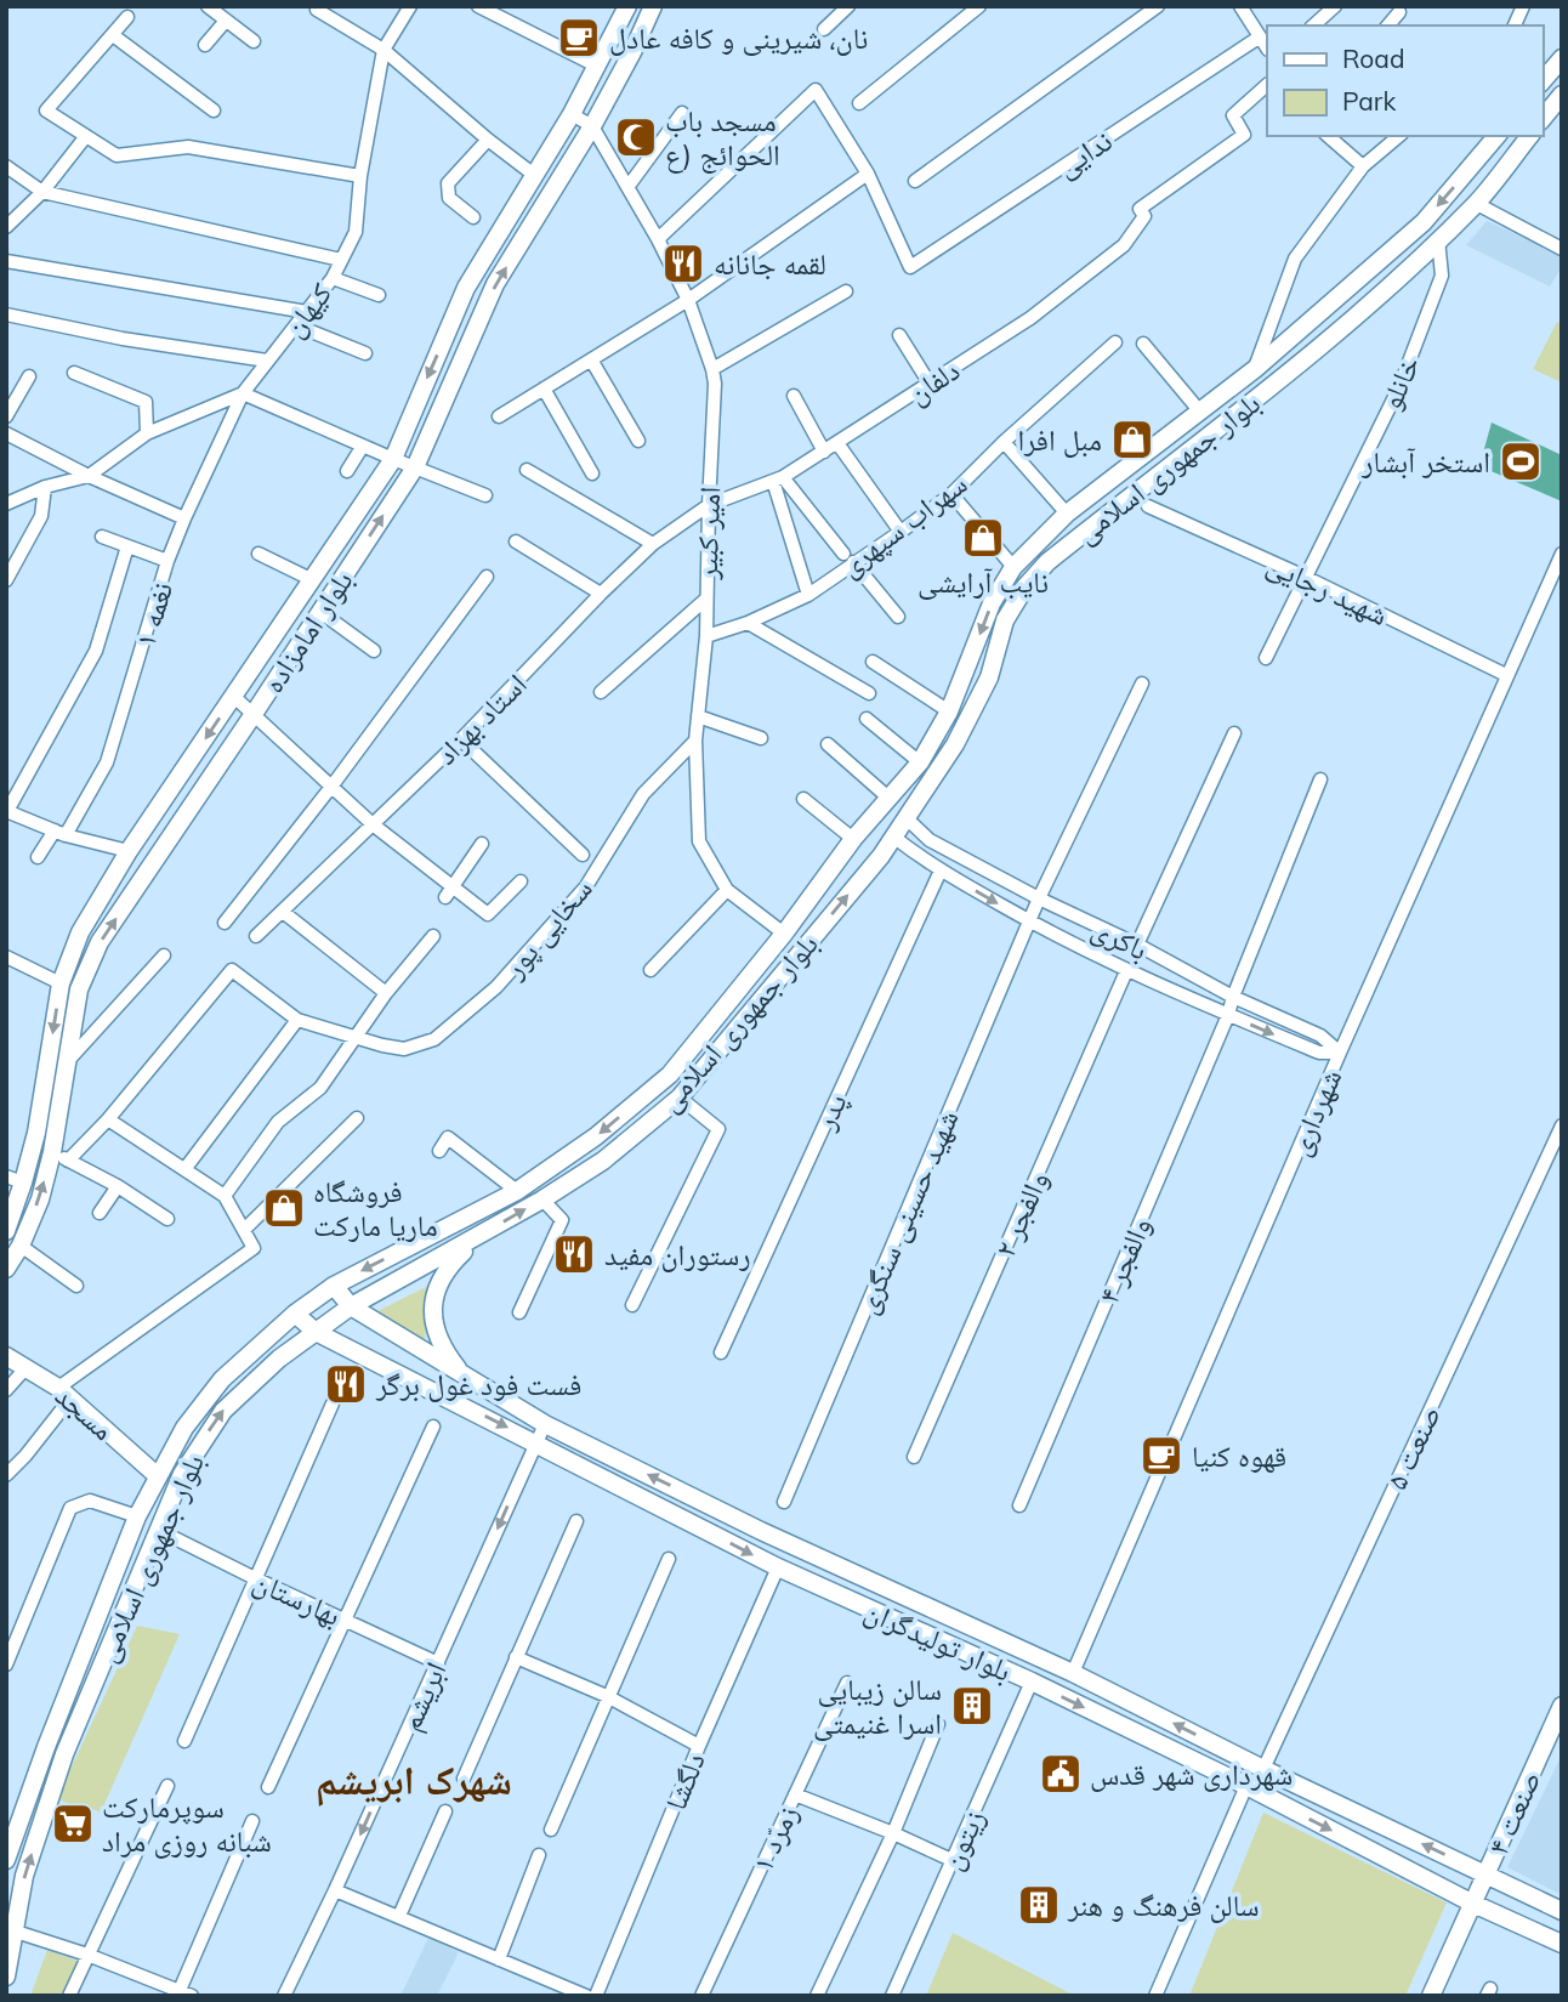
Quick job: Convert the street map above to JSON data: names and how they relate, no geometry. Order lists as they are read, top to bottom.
{
  "streets": {
    "main road": [
      "بلوار جمهوری اسلامی",
      "بلوار امامزاده",
      "مسجد",
      "بلوار تولیدگران",
      "صنعت ۴"
    ],
    "street": [
      "ندایی",
      "کیهان",
      "دلفان",
      "خانلو",
      "سهراب سپهری",
      "امیر کبیر",
      "شهید رجایی",
      "نغمه ۱",
      "استاد بهزاد",
      "سخایی پور",
      "باکری",
      "پدر",
      "شهرداری",
      "شهید حسینی سنگری",
      "والفجر ۲",
      "والفجر ۴",
      "صنعت ۵",
      "بهارستان",
      "ابریشم",
      "دلگشا",
      "زمرّد ۱",
      "زیتون"
    ]
  },
  "crossings": [
    ["کیهان", "نغمه ۱"],
    ["دلفان", "امیر کبیر"],
    ["دلفان", "استاد بهزاد"],
    ["خانلو", "بلوار جمهوری اسلامی"],
    ["خانلو", "شهید رجایی"],
    ["بلوار جمهوری اسلامی", "امیر کبیر"],
    ["بلوار جمهوری اسلامی", "باکری"],
    ["بلوار جمهوری اسلامی", "مسجد"],
    ["بلوار جمهوری اسلامی", "بهارستان"],
    ["بلوار جمهوری اسلامی", "بلوار تولیدگران"],
    ["سهراب سپهری", "امیر کبیر"],
    ["امیر کبیر", "بلوار امامزاده"],
    ["امیر کبیر", "استاد بهزاد"],
    ["امیر کبیر", "سخایی پور"],
    ["شهید رجایی", "شهرداری"],
    ["باکری", "شهرداری"],
    ["باکری", "شهید حسینی سنگری"],
    ["باکری", "والفجر ۴"],
    ["شهرداری", "بلوار تولیدگران"],
    ["صنعت ۵", "بلوار تولیدگران"],
    ["بهارستان", "ابریشم"],
    ["بلوار تولیدگران", "ابریشم"],
    ["بلوار تولیدگران", "دلگشا"],
    ["بلوار تولیدگران", "صنعت ۴"],
    ["بلوار تولیدگران", "زیتون"]
  ],
  "districts": ["شهرک ابریشم"],
  "places": {
    "cafe": ["نان، شیرینی و کافه عادل", "قهوه کنیا"],
    "mosque": ["مسجد باب الحوائج (ع"],
    "restaurant": ["لقمه جانانه", "رستوران مفید", "فست فود غول برگر"],
    "shop": ["مبل افرا", "نایب آرایشی", "فروشگاه ماریا مارکت"],
    "sports": ["استخر آبشار"],
    "building": ["سالن زیبایی اسرا غنیمتی", "سالن فرهنگ و هنر"],
    "public building": ["شهرداری شهر قدس"],
    "supermarket": ["سوپرمارکت شبانه روزی مراد"]
  },
  "legend": ["Road", "Park"]
}
